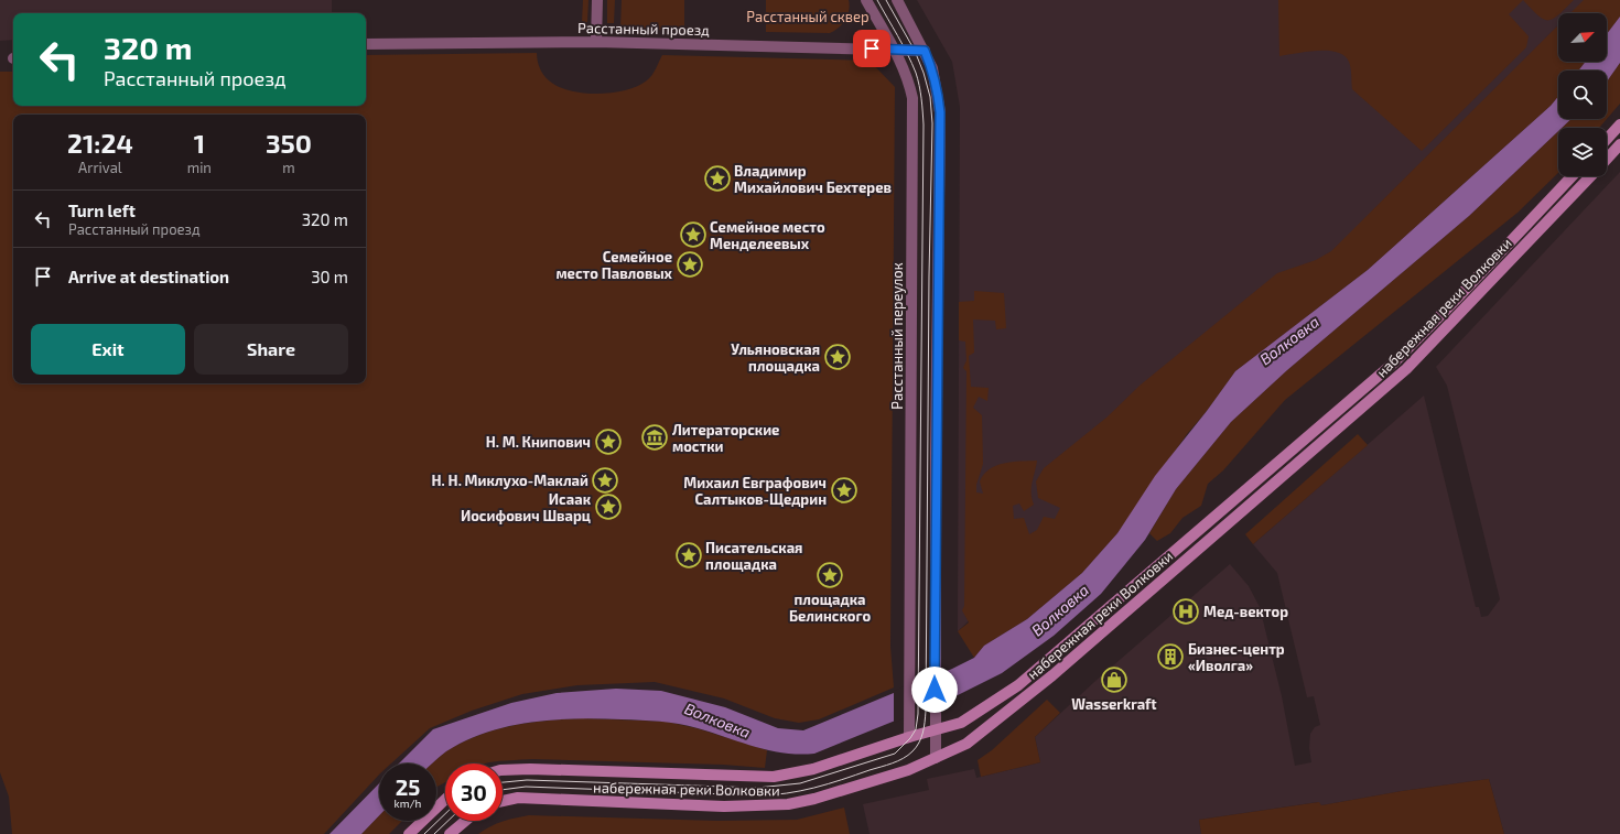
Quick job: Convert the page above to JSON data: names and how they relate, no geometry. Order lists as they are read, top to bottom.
{
  "streets": {
    "street": ["Расстанный проезд", "набережная реки Волковки", "Расстанный переулок"]
  },
  "crossings": [
    ["Расстанный проезд", "Расстанный переулок"],
    ["набережная реки Волковки", "Расстанный переулок"]
  ],
  "water": ["Волковка"],
  "parks": ["Расстанный сквер"],
  "places": {
    "place": [
      "Владимир Михайлович Бехтерев",
      "Семейное место Менделеевых",
      "Семейное место Павловых",
      "Ульяновская площадка",
      "Н. М. Книпович",
      "Н. Н. Миклухо-Маклай",
      "Михаил Евграфович Салтыков-Щедрин",
      "Исаак Иосифович Шварц",
      "Писательская площадка",
      "площадка Белинского"
    ],
    "museum": ["Литераторские мостки"],
    "hospital": ["Мед-вектор"],
    "building": ["Бизнес-центр «Иволга»"],
    "shop": ["Wasserkraft"]
  },
  "north": "top right",
  "page": {
    "turn": ["320 m", "Расстанный проезд"],
    "eta": [
      "21:24",
      "Arrival",
      "1",
      "min",
      "350",
      "m"
    ],
    "list": [
      {
        "name": "Turn left",
        "note": "Расстанный проезд",
        "value": "320 m"
      },
      {
        "name": "Arrive at destination",
        "value": "30 m"
      }
    ],
    "buttons": ["Exit", "Share"],
    "speed": "25 km/h",
    "limit": "30"
  }
}
